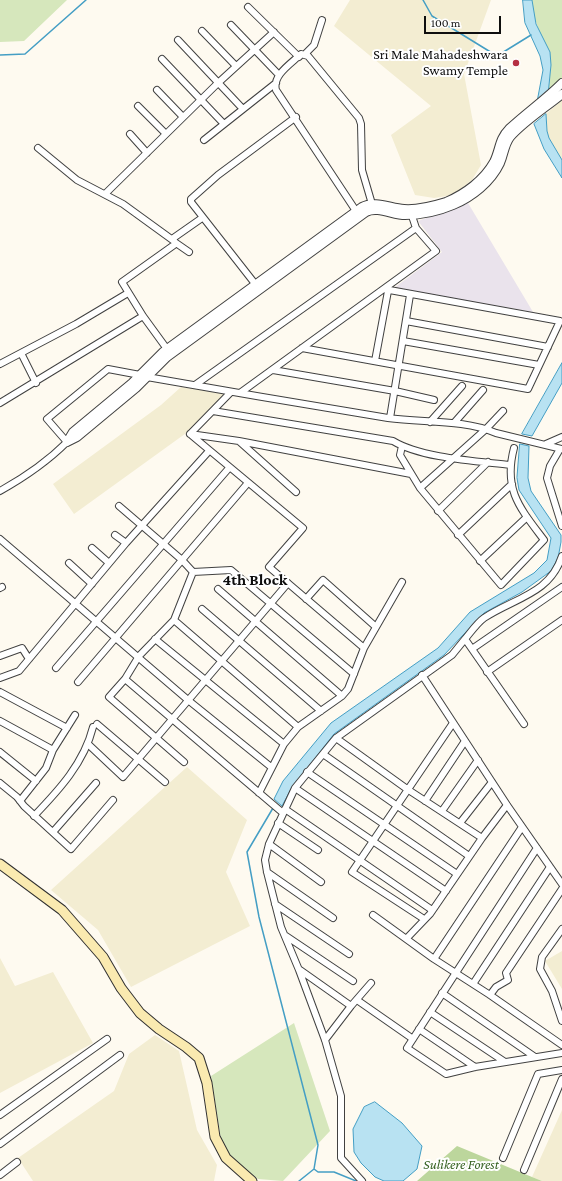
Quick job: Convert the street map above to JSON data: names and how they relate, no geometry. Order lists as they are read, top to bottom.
{
  "districts": ["4th Block"],
  "parks": ["Sulikere Forest"],
  "places": ["Sri Male Mahadeshwara Swamy Temple"],
  "scale_bar": "100 m"
}
